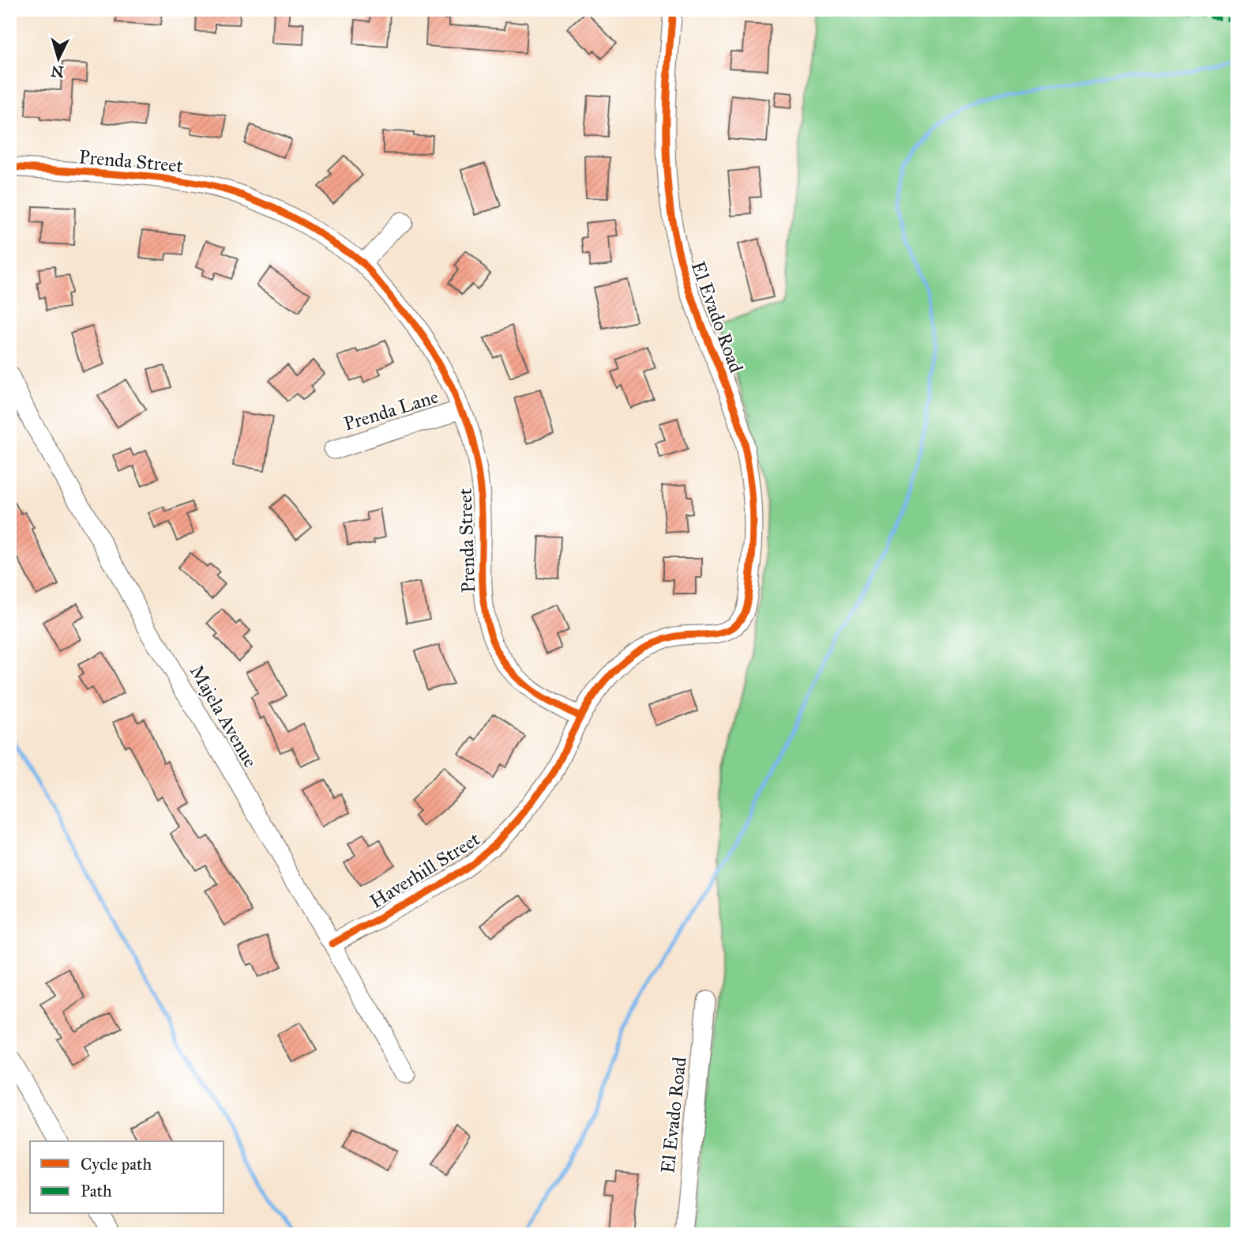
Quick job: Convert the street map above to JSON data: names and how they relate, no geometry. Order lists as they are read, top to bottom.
{
  "streets": {
    "street": [
      "Prenda Street",
      "El Evado Road",
      "Prenda Lane",
      "Majela Avenue",
      "Haverhill Street"
    ]
  },
  "crossings": [
    ["Prenda Street", "Prenda Lane"],
    ["Prenda Street", "Haverhill Street"],
    ["El Evado Road", "Haverhill Street"],
    ["Majela Avenue", "Haverhill Street"]
  ],
  "legend": ["Cycle path", "Path"],
  "north": "bottom"
}
